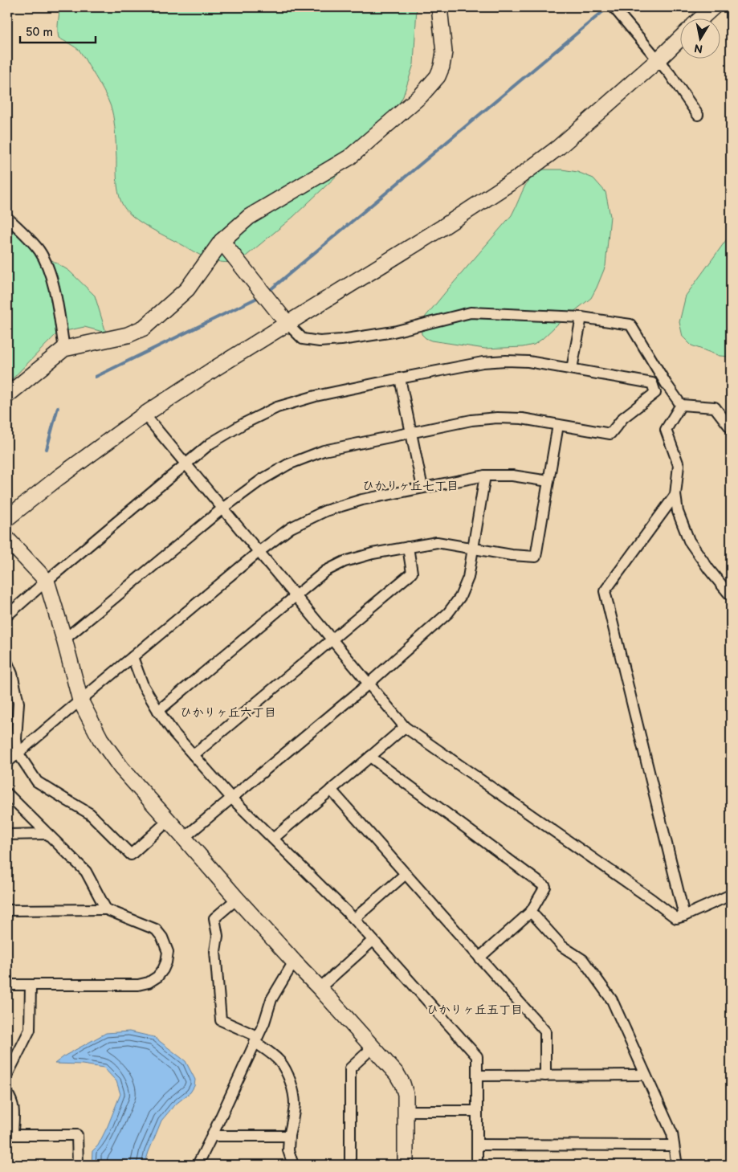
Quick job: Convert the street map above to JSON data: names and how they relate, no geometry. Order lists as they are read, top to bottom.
{
  "districts": ["ひかりヶ丘七丁目", "ひかりヶ丘六丁目", "ひかりヶ丘五丁目"],
  "scale_bar": "50 m",
  "north": "bottom"
}
